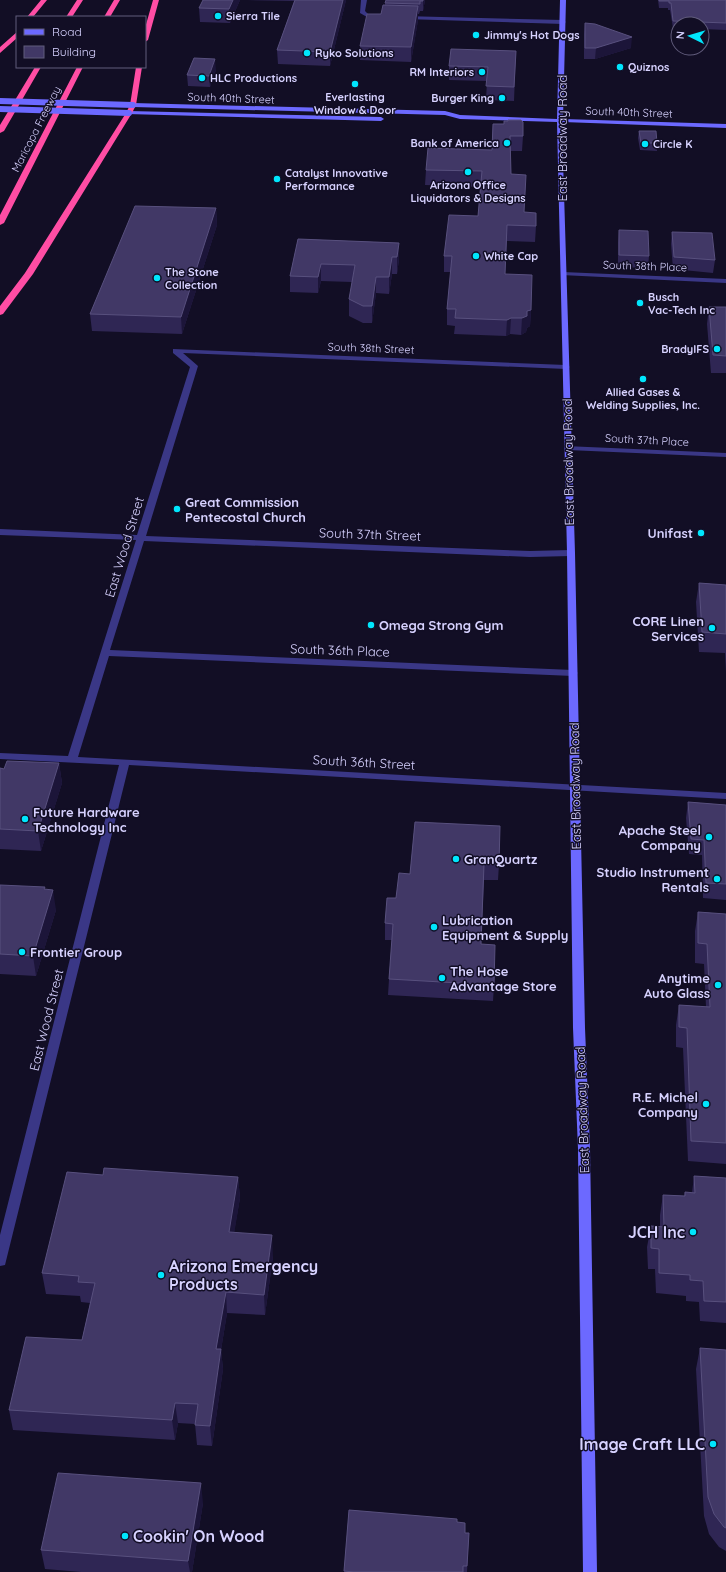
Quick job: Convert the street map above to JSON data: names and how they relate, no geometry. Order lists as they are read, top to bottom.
{
  "streets": {
    "highway": ["Maricopa Freeway"],
    "main road": ["South 40th Street", "East Broadway Road"],
    "street": [
      "South 38th Place",
      "South 38th Street",
      "South 37th Place",
      "South 37th Street",
      "East Wood Street",
      "South 36th Place",
      "South 36th Street"
    ]
  },
  "crossings": [
    ["South 40th Street", "East Broadway Road"],
    ["East Broadway Road", "South 38th Place"],
    ["East Broadway Road", "South 38th Street"],
    ["East Broadway Road", "South 37th Place"],
    ["East Broadway Road", "South 37th Street"],
    ["East Broadway Road", "South 36th Place"],
    ["East Broadway Road", "South 36th Street"],
    ["South 38th Street", "East Wood Street"],
    ["South 37th Street", "East Wood Street"],
    ["East Wood Street", "South 36th Place"],
    ["East Wood Street", "South 36th Street"]
  ],
  "places": [
    "Sierra Tile",
    "Jimmy's Hot Dogs",
    "Ryko Solutions",
    "Quiznos",
    "RM Interiors",
    "HLC Productions",
    "Everlasting Window & Door",
    "Burger King",
    "Bank of America",
    "Circle K",
    "Arizona Office Liquidators & Designs",
    "Catalyst Innovative Performance",
    "White Cap",
    "The Stone Collection",
    "Busch Vac-Tech Inc",
    "BradyIFS",
    "Allied Gases & Welding Supplies, Inc.",
    "Great Commission Pentecostal Church",
    "Unifast",
    "Omega Strong Gym",
    "CORE Linen Services",
    "Future Hardware Technology Inc",
    "Apache Steel Company",
    "GranQuartz",
    "Studio Instrument Rentals",
    "Lubrication Equipment & Supply",
    "Frontier Group",
    "The Hose Advantage Store",
    "Anytime Auto Glass",
    "R.E. Michel Company",
    "JCH Inc",
    "Arizona Emergency Products",
    "Image Craft LLC",
    "Cookin' On Wood"
  ],
  "legend": ["Road", "Building"],
  "north": "left"
}
